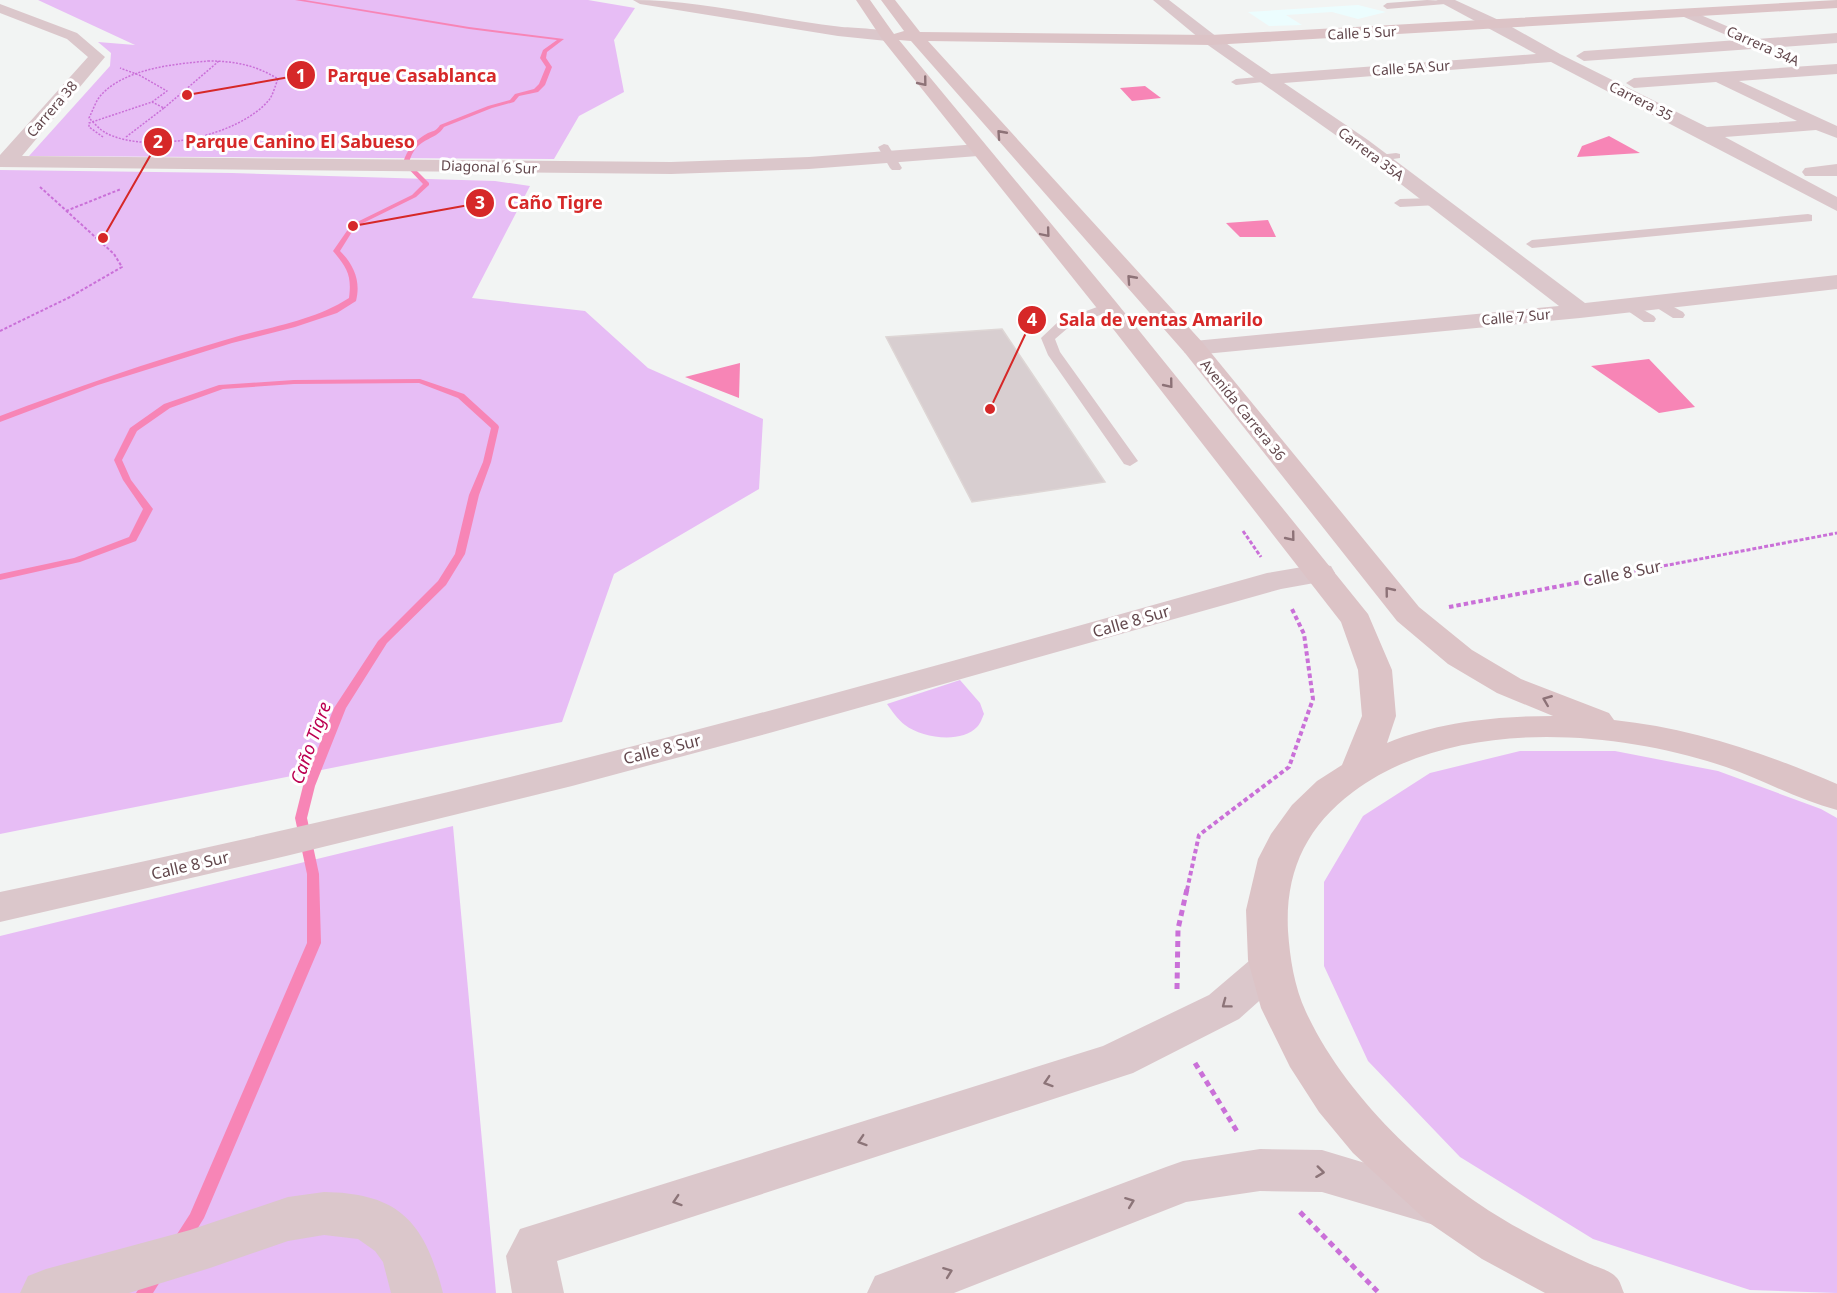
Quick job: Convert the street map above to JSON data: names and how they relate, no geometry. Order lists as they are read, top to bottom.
{
  "streets": {
    "main road": ["Calle 5 Sur", "Avenida Carrera 36"],
    "street": [
      "Carrera 34A",
      "Calle 5A Sur",
      "Carrera 35",
      "Carrera 38",
      "Carrera 35A",
      "Diagonal 6 Sur",
      "Calle 7 Sur",
      "Calle 8 Sur"
    ]
  },
  "crossings": [
    ["Calle 5 Sur", "Carrera 34A"],
    ["Calle 5 Sur", "Carrera 35"],
    ["Calle 5 Sur", "Carrera 35A"],
    ["Calle 5 Sur", "Avenida Carrera 36"],
    ["Calle 5A Sur", "Carrera 35"],
    ["Calle 5A Sur", "Carrera 35A"],
    ["Carrera 38", "Diagonal 6 Sur"],
    ["Carrera 35A", "Calle 7 Sur"],
    ["Diagonal 6 Sur", "Avenida Carrera 36"],
    ["Calle 7 Sur", "Avenida Carrera 36"],
    ["Avenida Carrera 36", "Calle 8 Sur"]
  ],
  "water": ["Caño Tigre"],
  "places": [
    "Parque Casablanca",
    "Caño Tigre",
    "Parque Canino El Sabueso",
    "Sala de ventas Amarilo"
  ]
}
